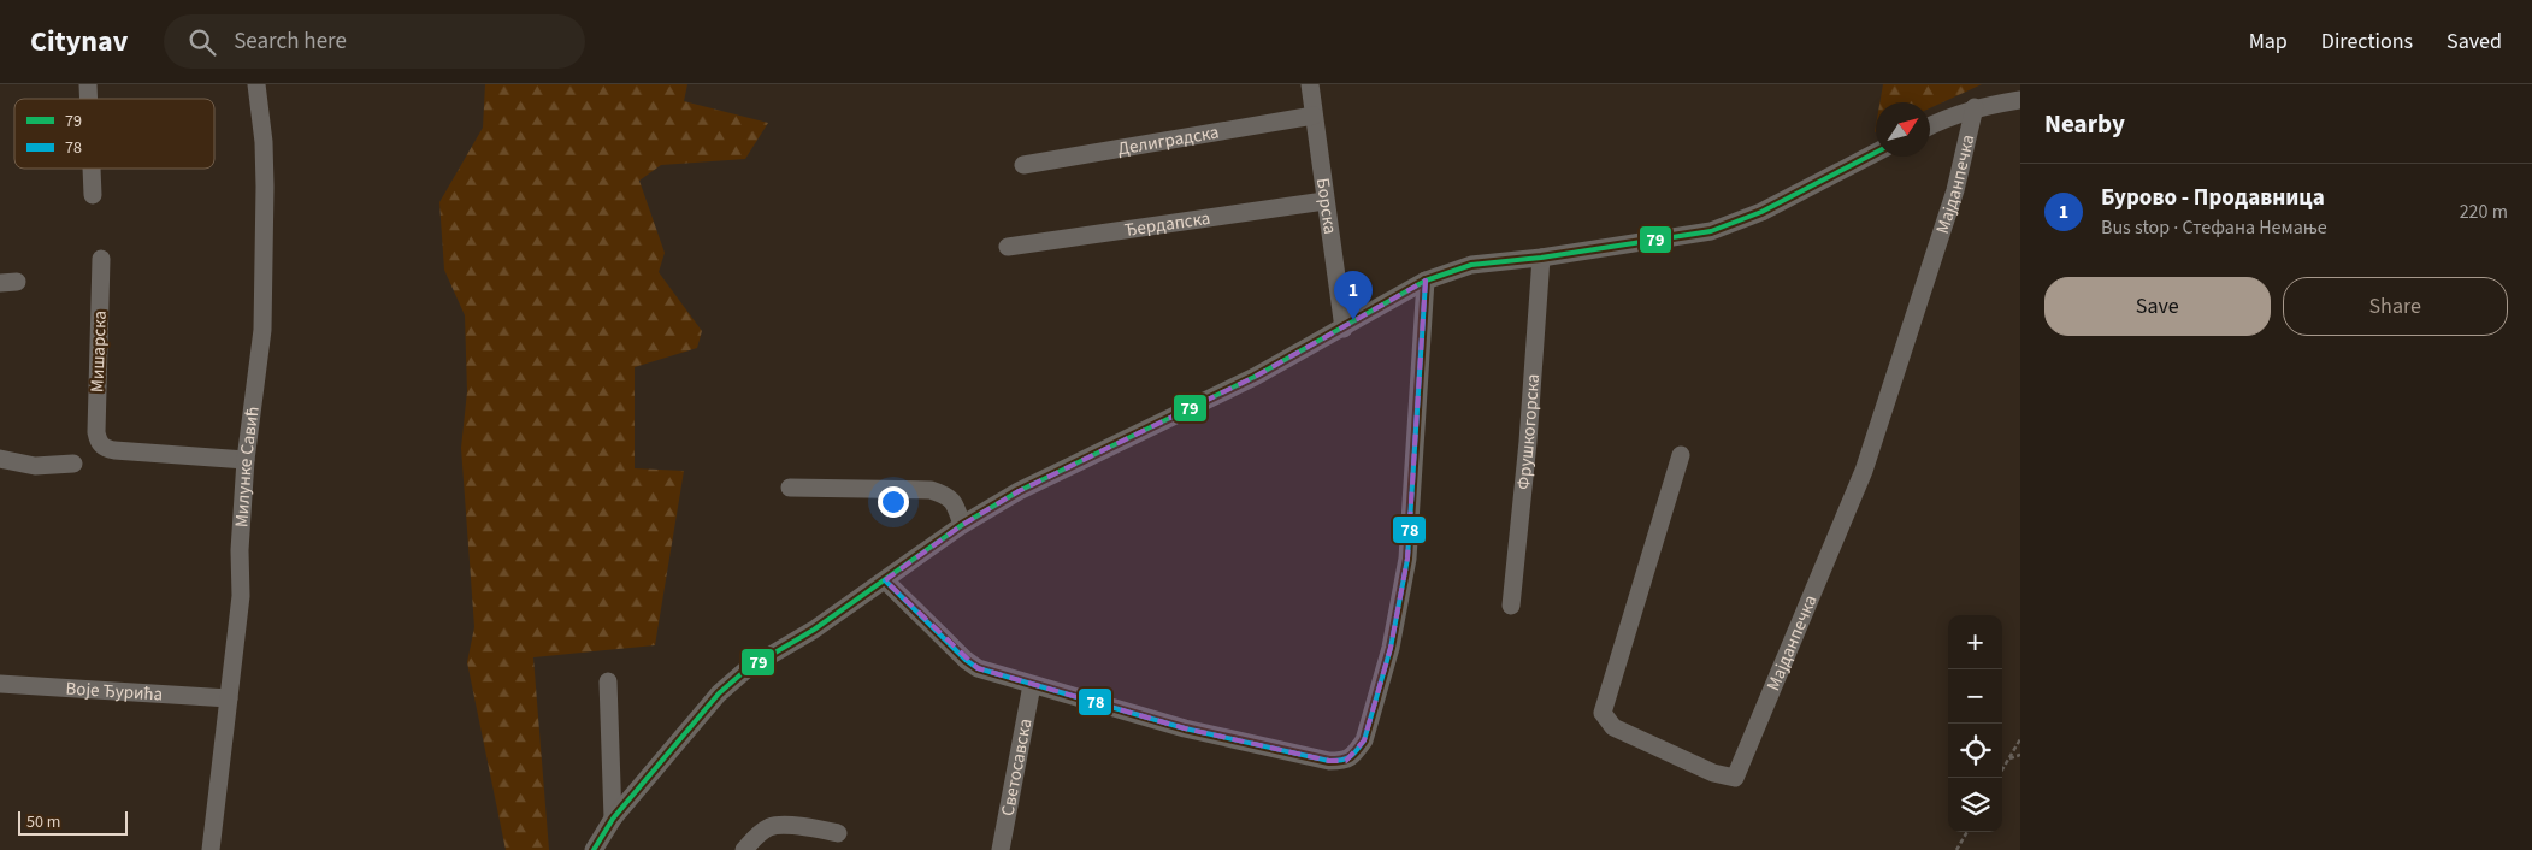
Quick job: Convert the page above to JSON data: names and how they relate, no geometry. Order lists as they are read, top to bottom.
{
  "streets": {
    "street": [
      "Делиградска",
      "Мајданпечка",
      "Борска",
      "Ђердапска",
      "Мишарска",
      "Фрушкогорска",
      "Милунке Савић",
      "Воје Ђурића",
      "Светосавска"
    ]
  },
  "crossings": [
    ["Делиградска", "Борска"],
    ["Борска", "Ђердапска"],
    ["Мишарска", "Милунке Савић"],
    ["Милунке Савић", "Воје Ђурића"]
  ],
  "lines": ["transit line 79", "transit line 78"],
  "legend": ["79", "78"],
  "scale_bar": "50 m",
  "north": "top right",
  "page": {
    "header": "Citynav",
    "search": "Search here",
    "nav": ["Map", "Directions", "Saved"],
    "heading": "Nearby",
    "list": [
      {
        "mark": "1",
        "name": "Бурово - Продавница",
        "note": "Bus stop · Стефана Немање",
        "value": "220 m"
      }
    ],
    "buttons": ["Save", "Share"],
    "pins": "1",
    "map_buttons": ["+", "−"],
    "scale": "50 m"
  }
}
